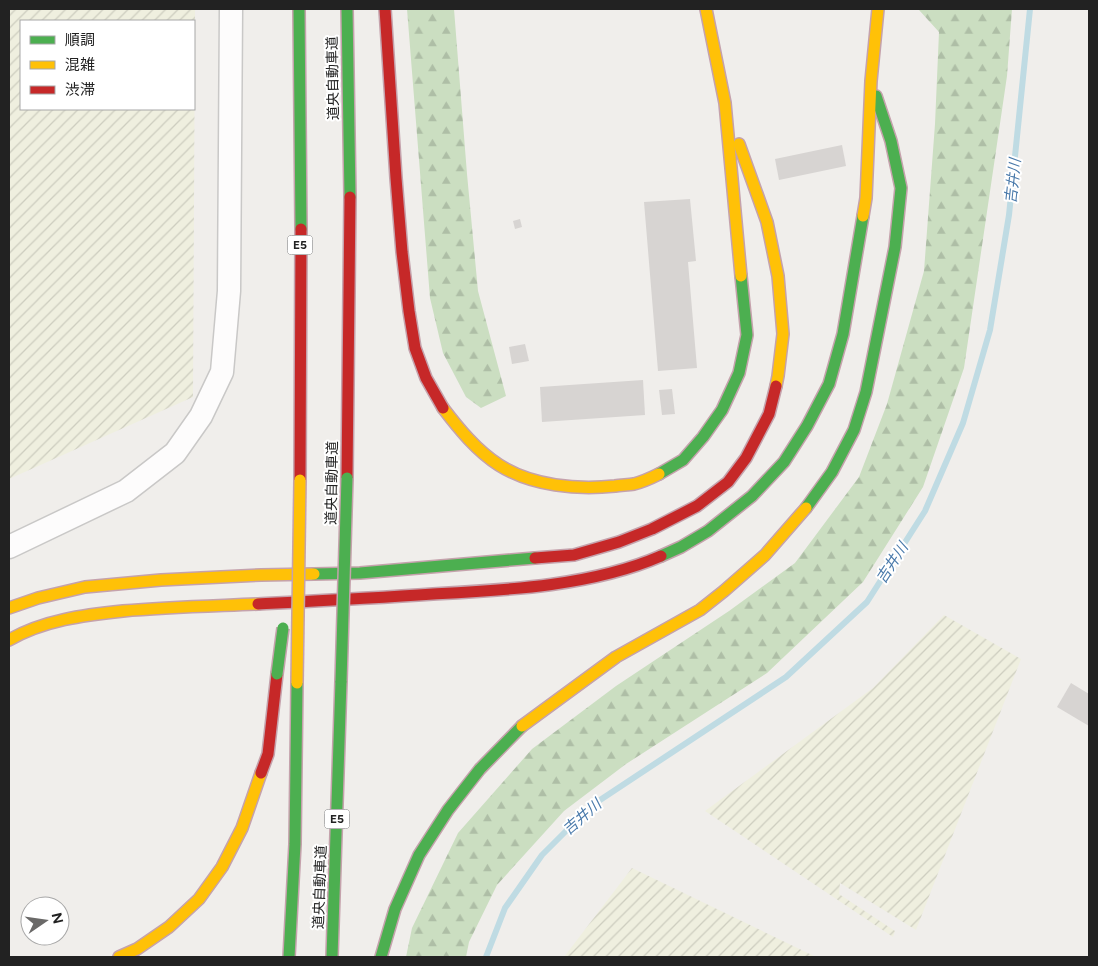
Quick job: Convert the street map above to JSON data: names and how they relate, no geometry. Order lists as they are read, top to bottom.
{
  "streets": {
    "highway": ["道央自動車道", "E5"]
  },
  "water": ["吉井川"],
  "legend": ["順調", "混雑", "渋滞"],
  "north": "right"
}
